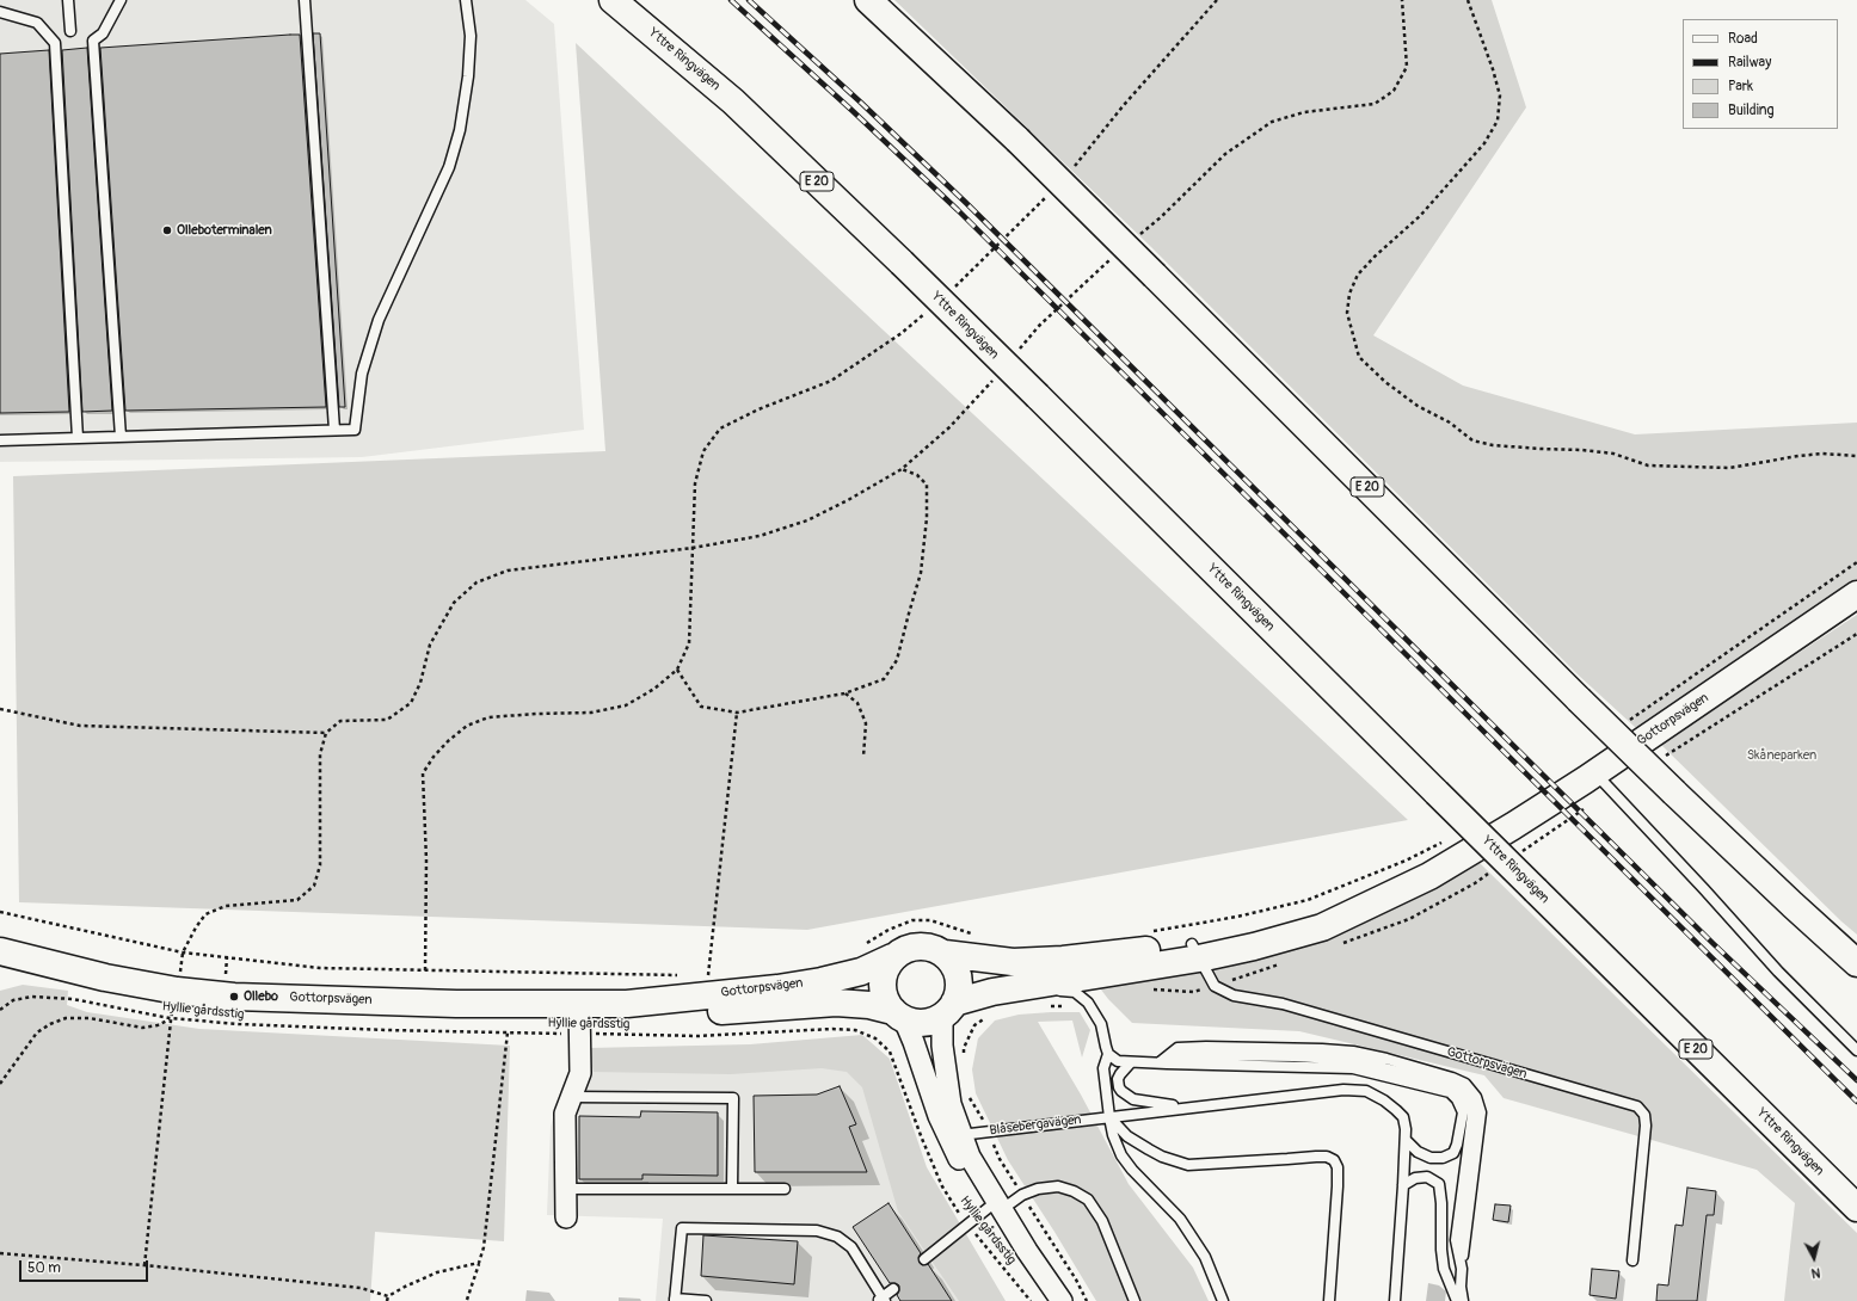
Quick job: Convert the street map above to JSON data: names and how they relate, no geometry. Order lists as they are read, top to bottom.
{
  "streets": {
    "main road": ["Yttre Ringvägen", "E 20", "Gottorpsvägen"],
    "lane": ["Blåsebergavägen"],
    "path": ["Hyllie gårdsstig"]
  },
  "parks": ["Skåneparken"],
  "places": ["Olleboterminalen", "Ollebo"],
  "legend": [
    "Road",
    "Railway",
    "Park",
    "Building"
  ],
  "scale_bar": "50 m",
  "north": "bottom"
}
